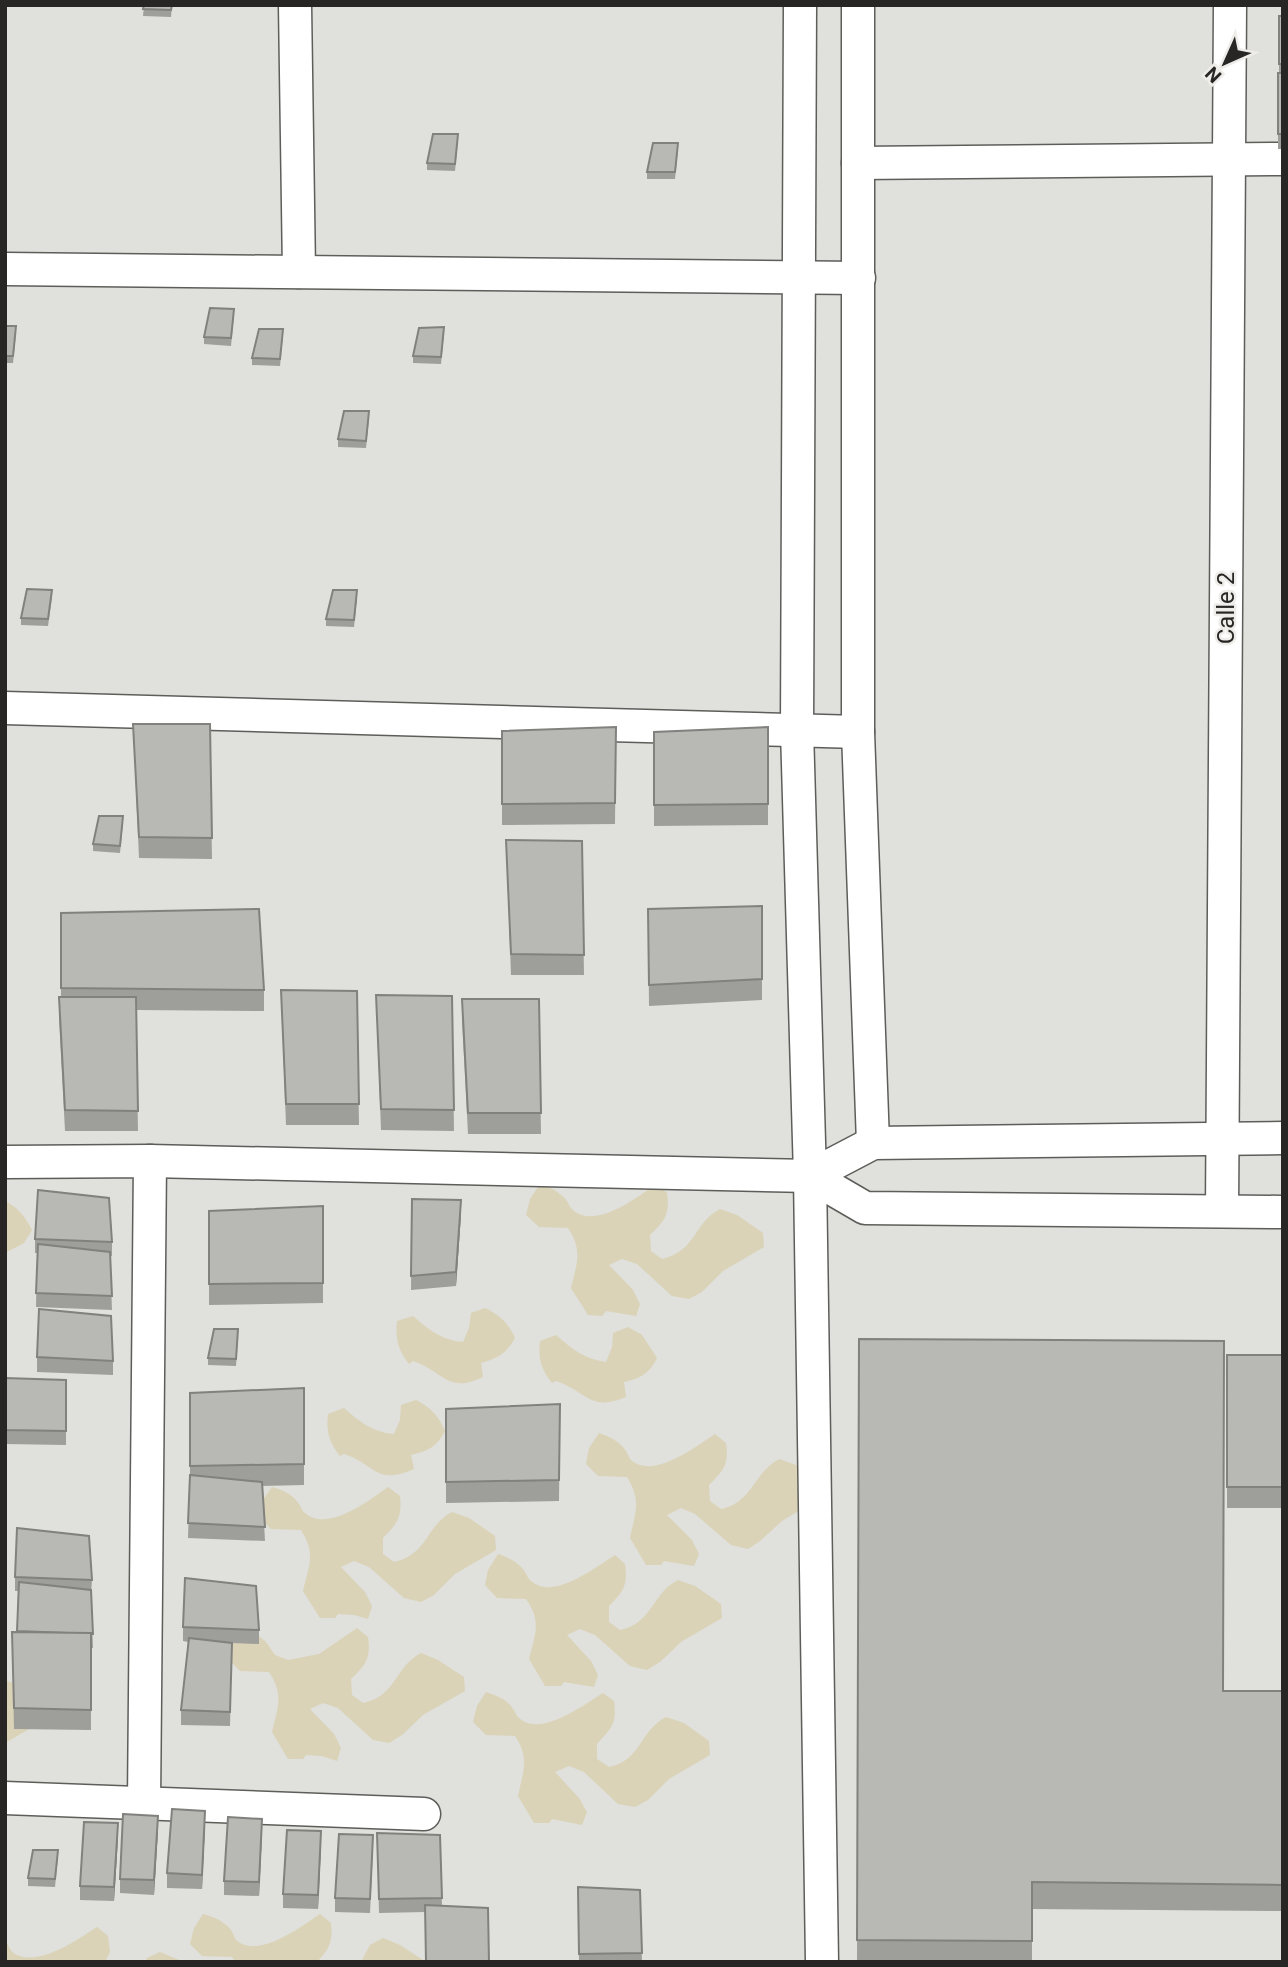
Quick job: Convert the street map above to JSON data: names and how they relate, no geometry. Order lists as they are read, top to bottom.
{
  "streets": {
    "street": ["Calle 2"]
  },
  "north": "bottom left"
}
